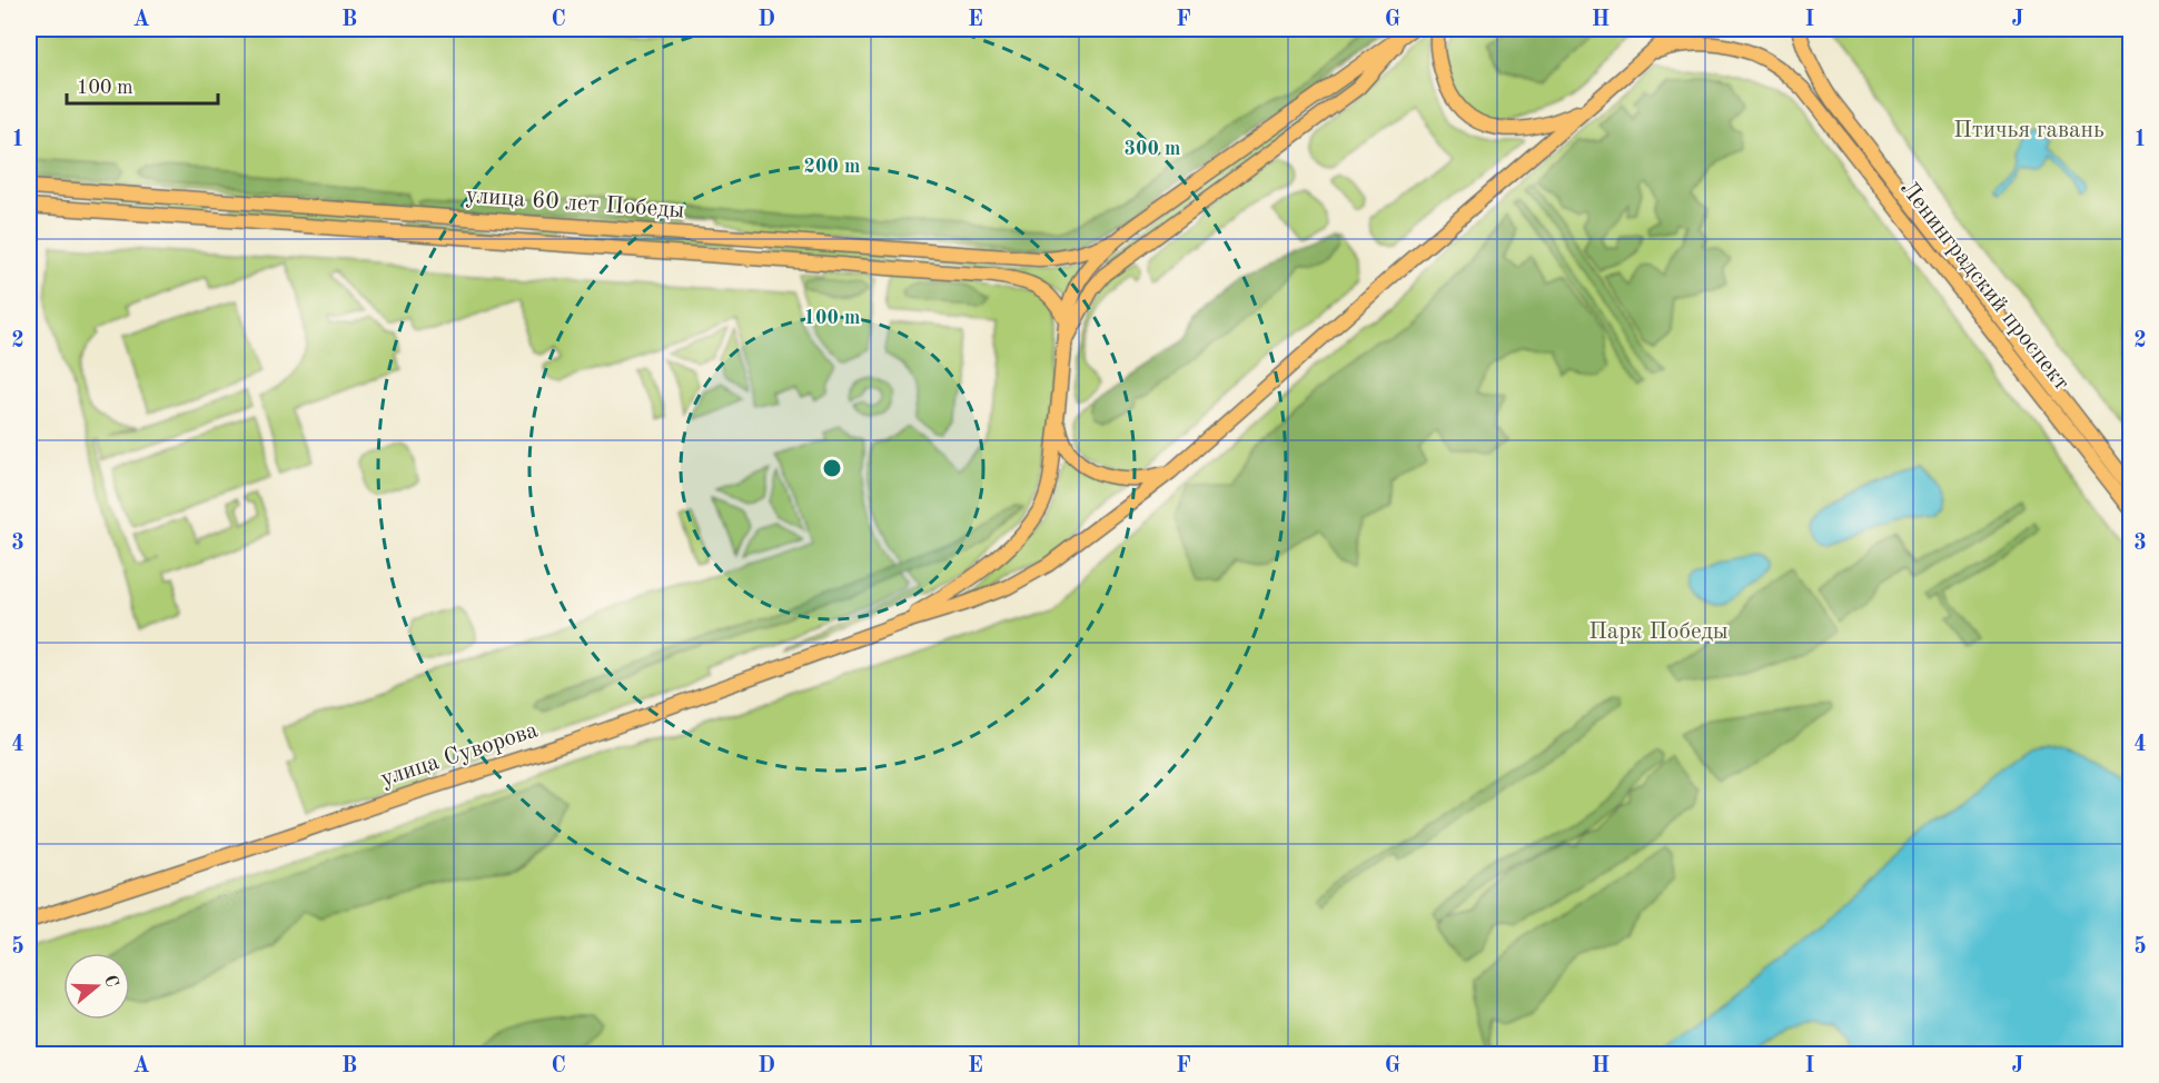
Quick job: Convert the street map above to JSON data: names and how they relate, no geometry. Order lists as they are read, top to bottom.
{
  "streets": {
    "main road": ["улица 60 лет Победы", "Ленинградский проспект", "улица Суворова"]
  },
  "parks": ["Птичья гавань", "Парк Победы"],
  "scale_bar": "100 m",
  "north": "right",
  "grid": {
    "columns": [
      "A",
      "B",
      "C",
      "D",
      "E",
      "F",
      "G",
      "H",
      "I",
      "J"
    ],
    "rows": [
      "1",
      "2",
      "3",
      "4",
      "5"
    ]
  },
  "rings": ["300 m", "200 m", "100 m"]
}
